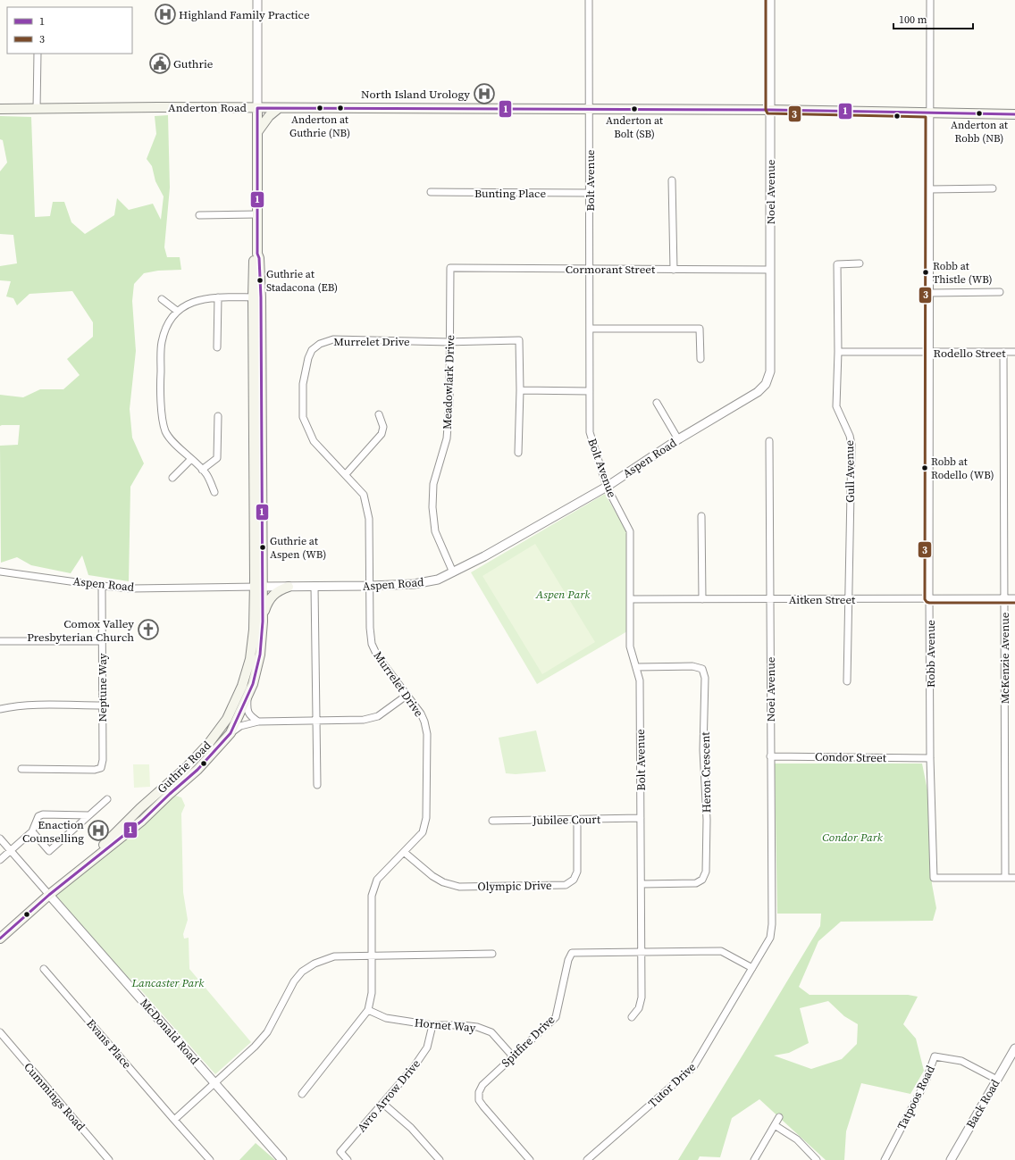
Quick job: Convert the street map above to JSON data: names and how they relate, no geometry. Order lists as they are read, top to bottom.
{
  "streets": {
    "main road": ["Anderton Road", "Guthrie Road"],
    "street": [
      "Bolt Avenue",
      "Noel Avenue",
      "Bunting Place",
      "Cormorant Street",
      "Murrelet Drive",
      "Rodello Street",
      "Meadowlark Drive",
      "Aspen Road",
      "Gull Avenue",
      "Aitken Street",
      "Robb Avenue",
      "McKenzie Avenue",
      "Neptune Way",
      "Condor Street",
      "Heron Crescent",
      "Jubilee Court",
      "Olympic Drive",
      "Hornet Way",
      "McDonald Road",
      "Spitfire Drive",
      "Evans Place",
      "Tutor Drive",
      "Avro Arrow Drive",
      "Cummings Road",
      "Tatpoos Road",
      "Back Road"
    ]
  },
  "crossings": [
    ["Anderton Road", "Bolt Avenue"],
    ["Anderton Road", "Noel Avenue"],
    ["Anderton Road", "Robb Avenue"],
    ["Anderton Road", "Guthrie Road"],
    ["Bolt Avenue", "Bunting Place"],
    ["Bolt Avenue", "Cormorant Street"],
    ["Bolt Avenue", "Aspen Road"],
    ["Bolt Avenue", "Aitken Street"],
    ["Bolt Avenue", "Heron Crescent"],
    ["Bolt Avenue", "Jubilee Court"],
    ["Bolt Avenue", "Spitfire Drive"],
    ["Noel Avenue", "Cormorant Street"],
    ["Noel Avenue", "Aspen Road"],
    ["Noel Avenue", "Aitken Street"],
    ["Noel Avenue", "Condor Street"],
    ["Noel Avenue", "Tutor Drive"],
    ["Cormorant Street", "Meadowlark Drive"],
    ["Murrelet Drive", "Meadowlark Drive"],
    ["Murrelet Drive", "Aspen Road"],
    ["Murrelet Drive", "Olympic Drive"],
    ["Murrelet Drive", "Hornet Way"],
    ["Rodello Street", "Gull Avenue"],
    ["Rodello Street", "Robb Avenue"],
    ["Rodello Street", "McKenzie Avenue"],
    ["Meadowlark Drive", "Aspen Road"],
    ["Aspen Road", "Neptune Way"],
    ["Aspen Road", "Guthrie Road"],
    ["Gull Avenue", "Aitken Street"],
    ["Aitken Street", "Robb Avenue"],
    ["Aitken Street", "McKenzie Avenue"],
    ["Robb Avenue", "McKenzie Avenue"],
    ["Robb Avenue", "Condor Street"],
    ["Guthrie Road", "McDonald Road"],
    ["Jubilee Court", "Olympic Drive"],
    ["Hornet Way", "Spitfire Drive"],
    ["Hornet Way", "Avro Arrow Drive"],
    ["Spitfire Drive", "Tutor Drive"],
    ["Tatpoos Road", "Back Road"]
  ],
  "parks": ["Aspen Park", "Condor Park", "Lancaster Park"],
  "places": {
    "hospital": ["Highland Family Practice", "North Island Urology", "Enaction Counselling"],
    "public building": ["Guthrie"],
    "other": [
      "Anderton at Guthrie (NB)",
      "Anderton at Bolt (SB)",
      "Anderton at Robb (NB)",
      "Robb at Thistle (WB)",
      "Guthrie at Stadacona (EB)",
      "Robb at Rodello (WB)",
      "Guthrie at Aspen (WB)"
    ],
    "church": ["Comox Valley Presbyterian Church"]
  },
  "lines": ["transit line 3", "transit line 1"],
  "legend": ["1", "3"],
  "scale_bar": "100 m"
}
